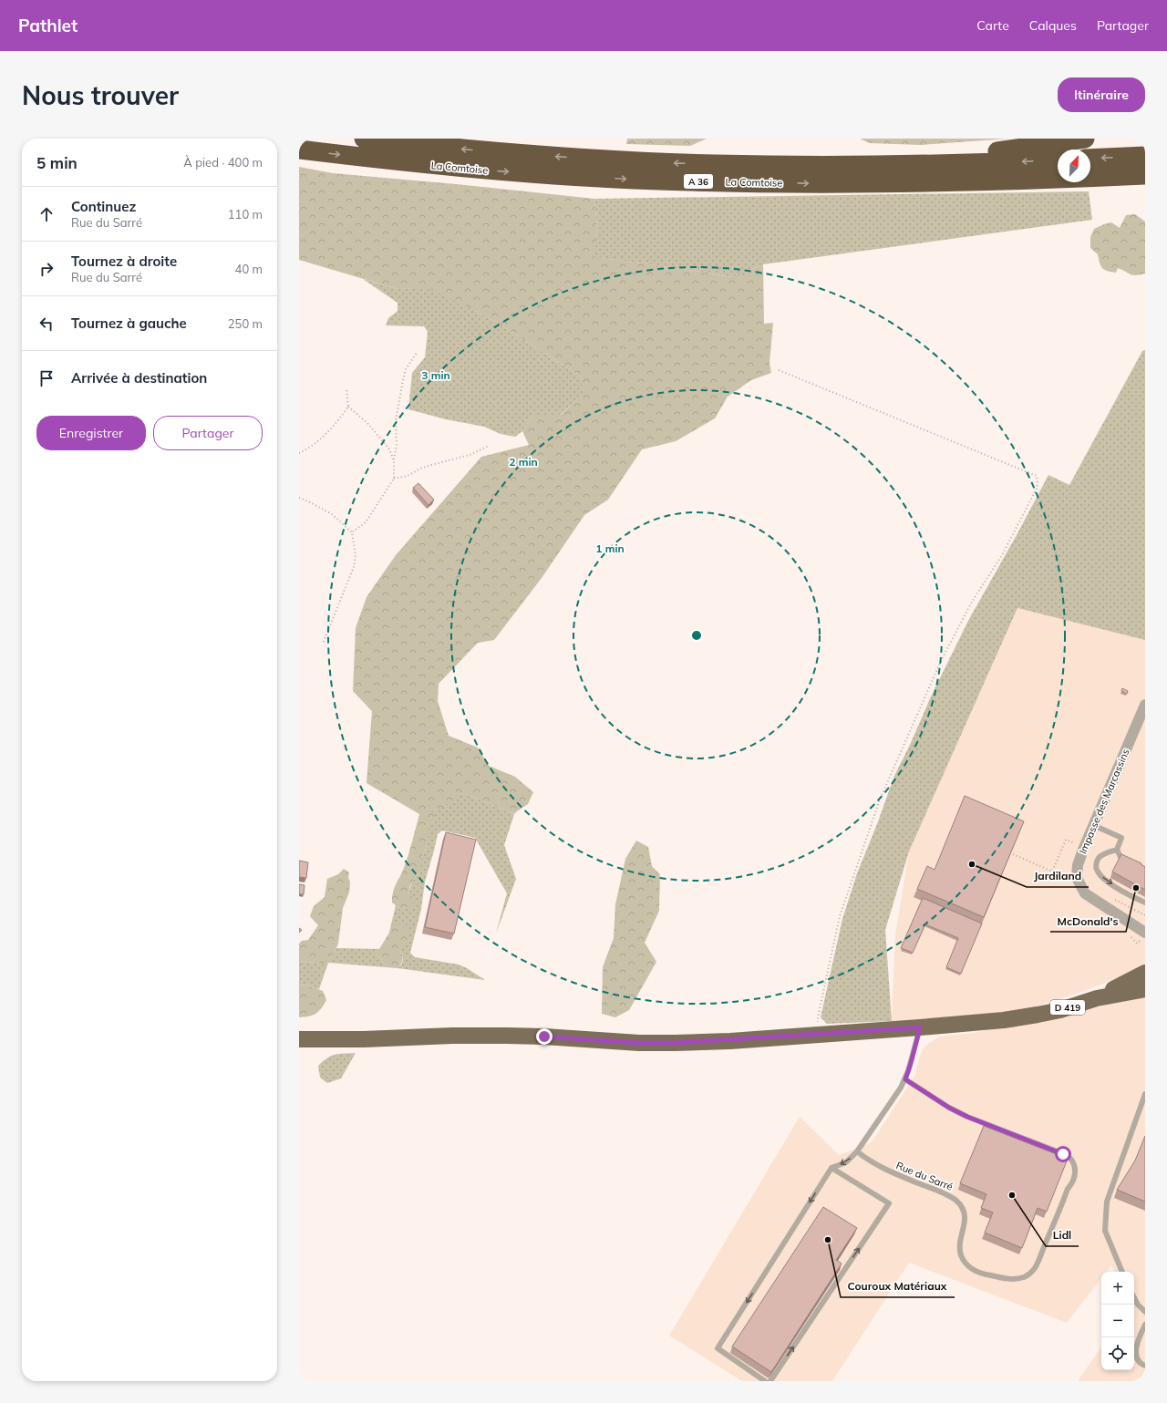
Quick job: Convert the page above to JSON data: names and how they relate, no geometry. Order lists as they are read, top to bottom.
{
  "streets": {
    "highway": ["La Comtoise", "A 36"],
    "main road": ["D 419"],
    "street": ["Impasse des Marcassins"],
    "lane": ["Rue du Sarré"]
  },
  "places": [
    "Jardiland",
    "McDonald's",
    "Lidl",
    "Couroux Matériaux"
  ],
  "north": "top right",
  "page": {
    "header": "Pathlet",
    "nav": ["Carte", "Calques", "Partager"],
    "buttons": [
      "Itinéraire",
      ["Enregistrer", "Partager"]
    ],
    "title": "Nous trouver",
    "heading": ["5 min", "À pied · 400 m"],
    "list": [
      ["Continuez", "Rue du Sarré", "110 m"],
      ["Tournez à droite", "Rue du Sarré", "40 m"],
      ["Tournez à gauche", "250 m"],
      "Arrivée à destination"
    ],
    "map_buttons": ["+", "−"]
  },
  "rings": ["3 min", "2 min", "1 min"]
}
